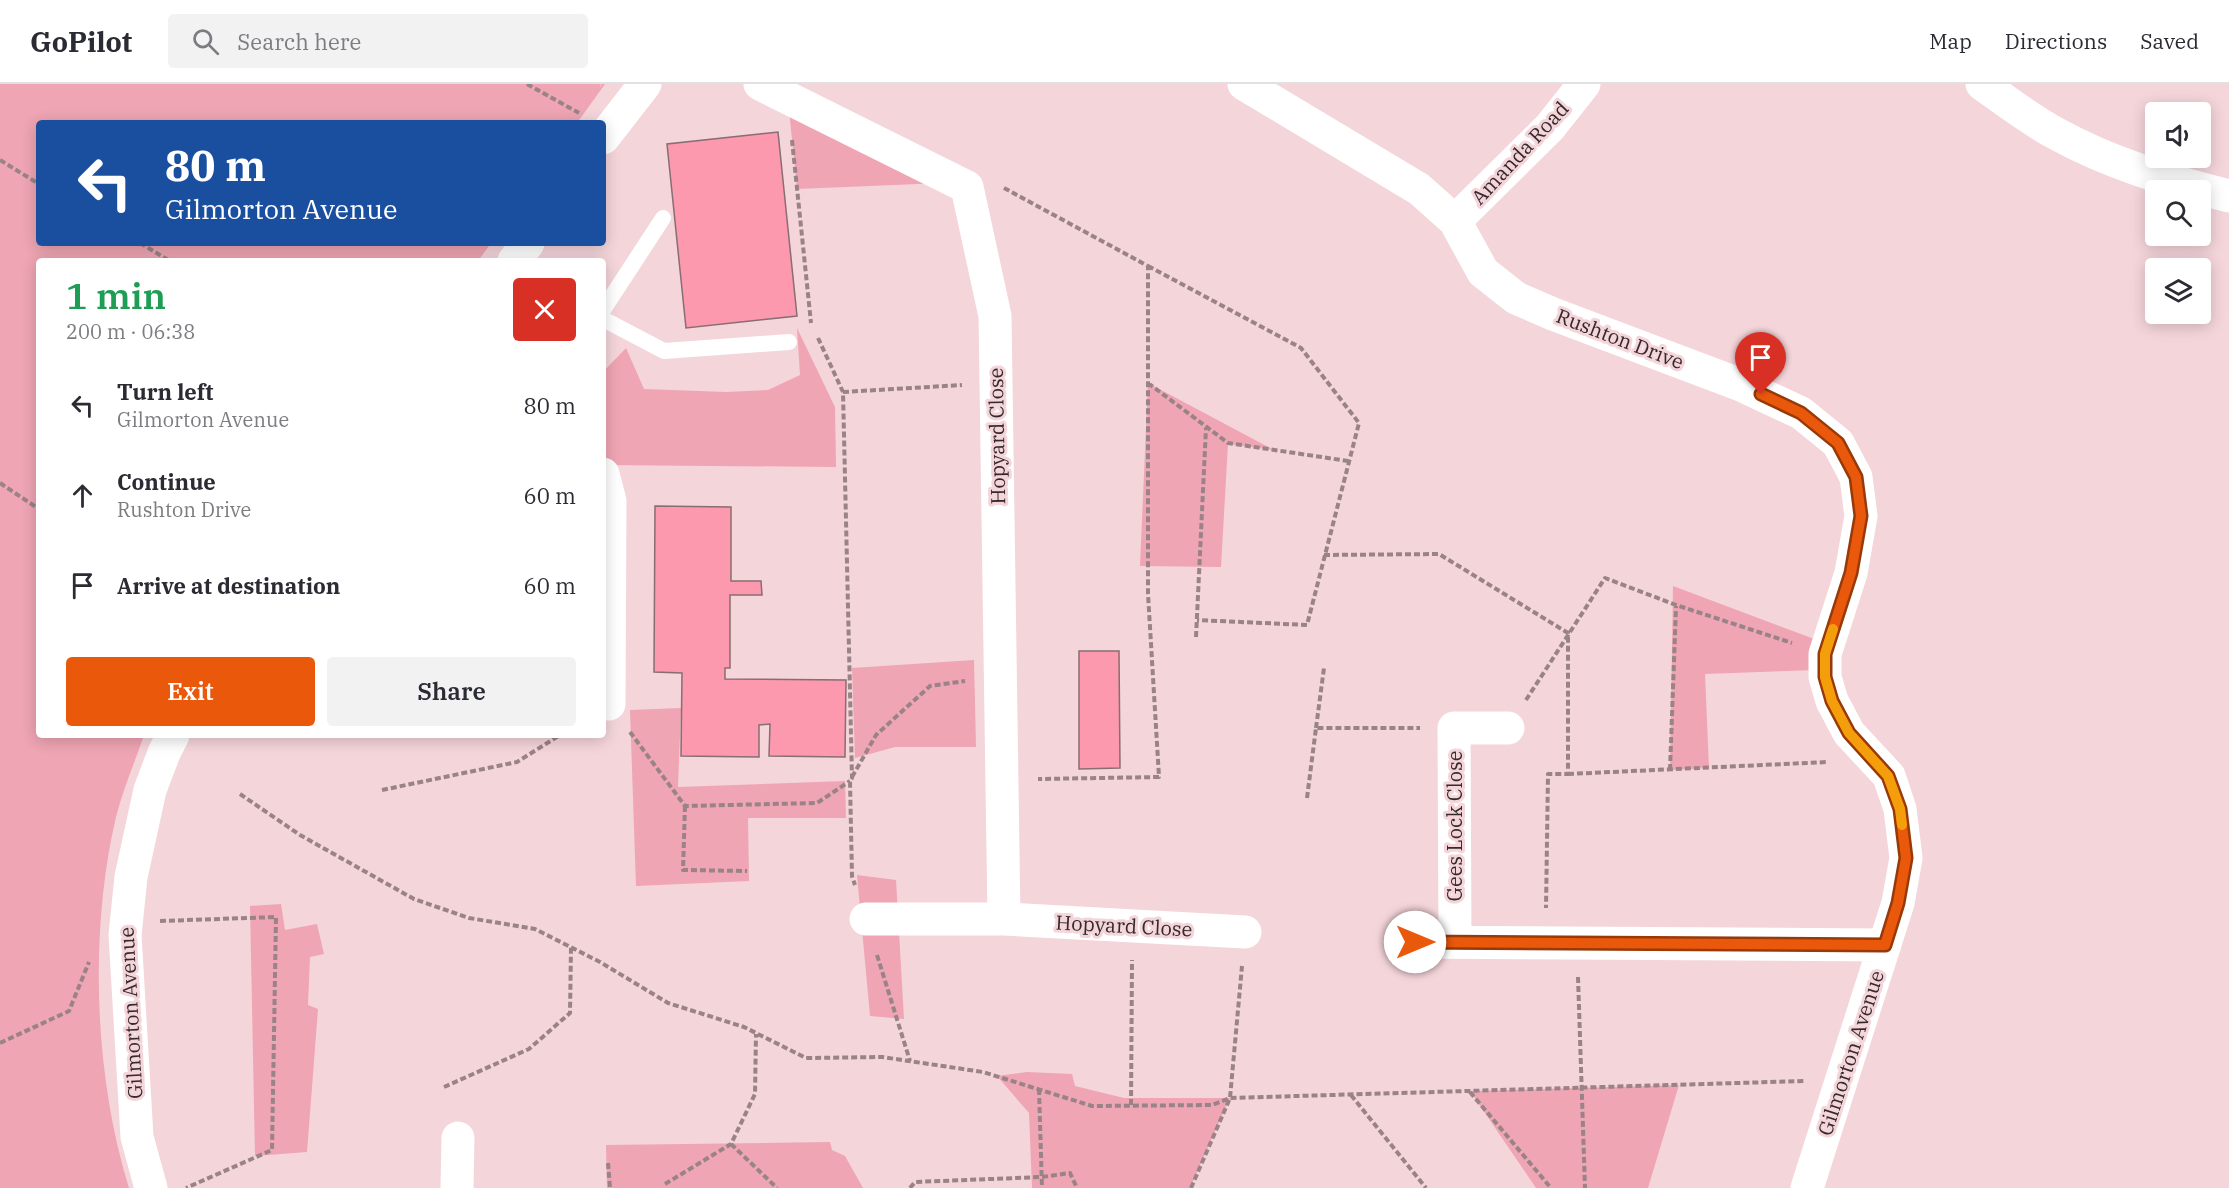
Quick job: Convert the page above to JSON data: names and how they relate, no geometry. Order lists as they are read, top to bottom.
{
  "streets": {
    "street": [
      "Amanda Road",
      "Rushton Drive",
      "Hopyard Close",
      "Gees Lock Close",
      "Gilmorton Avenue"
    ]
  },
  "crossings": [
    ["Amanda Road", "Rushton Drive"],
    ["Rushton Drive", "Gilmorton Avenue"]
  ],
  "page": {
    "header": "GoPilot",
    "search": "Search here",
    "nav": ["Map", "Directions", "Saved"],
    "turn": ["80 m", "Gilmorton Avenue"],
    "heading": ["1 min", "200 m · 06:38"],
    "list": [
      {
        "name": "Turn left",
        "note": "Gilmorton Avenue",
        "value": "80 m"
      },
      {
        "name": "Continue",
        "note": "Rushton Drive",
        "value": "60 m"
      },
      {
        "name": "Arrive at destination",
        "value": "60 m"
      }
    ],
    "buttons": ["Exit", "Share"]
  }
}
